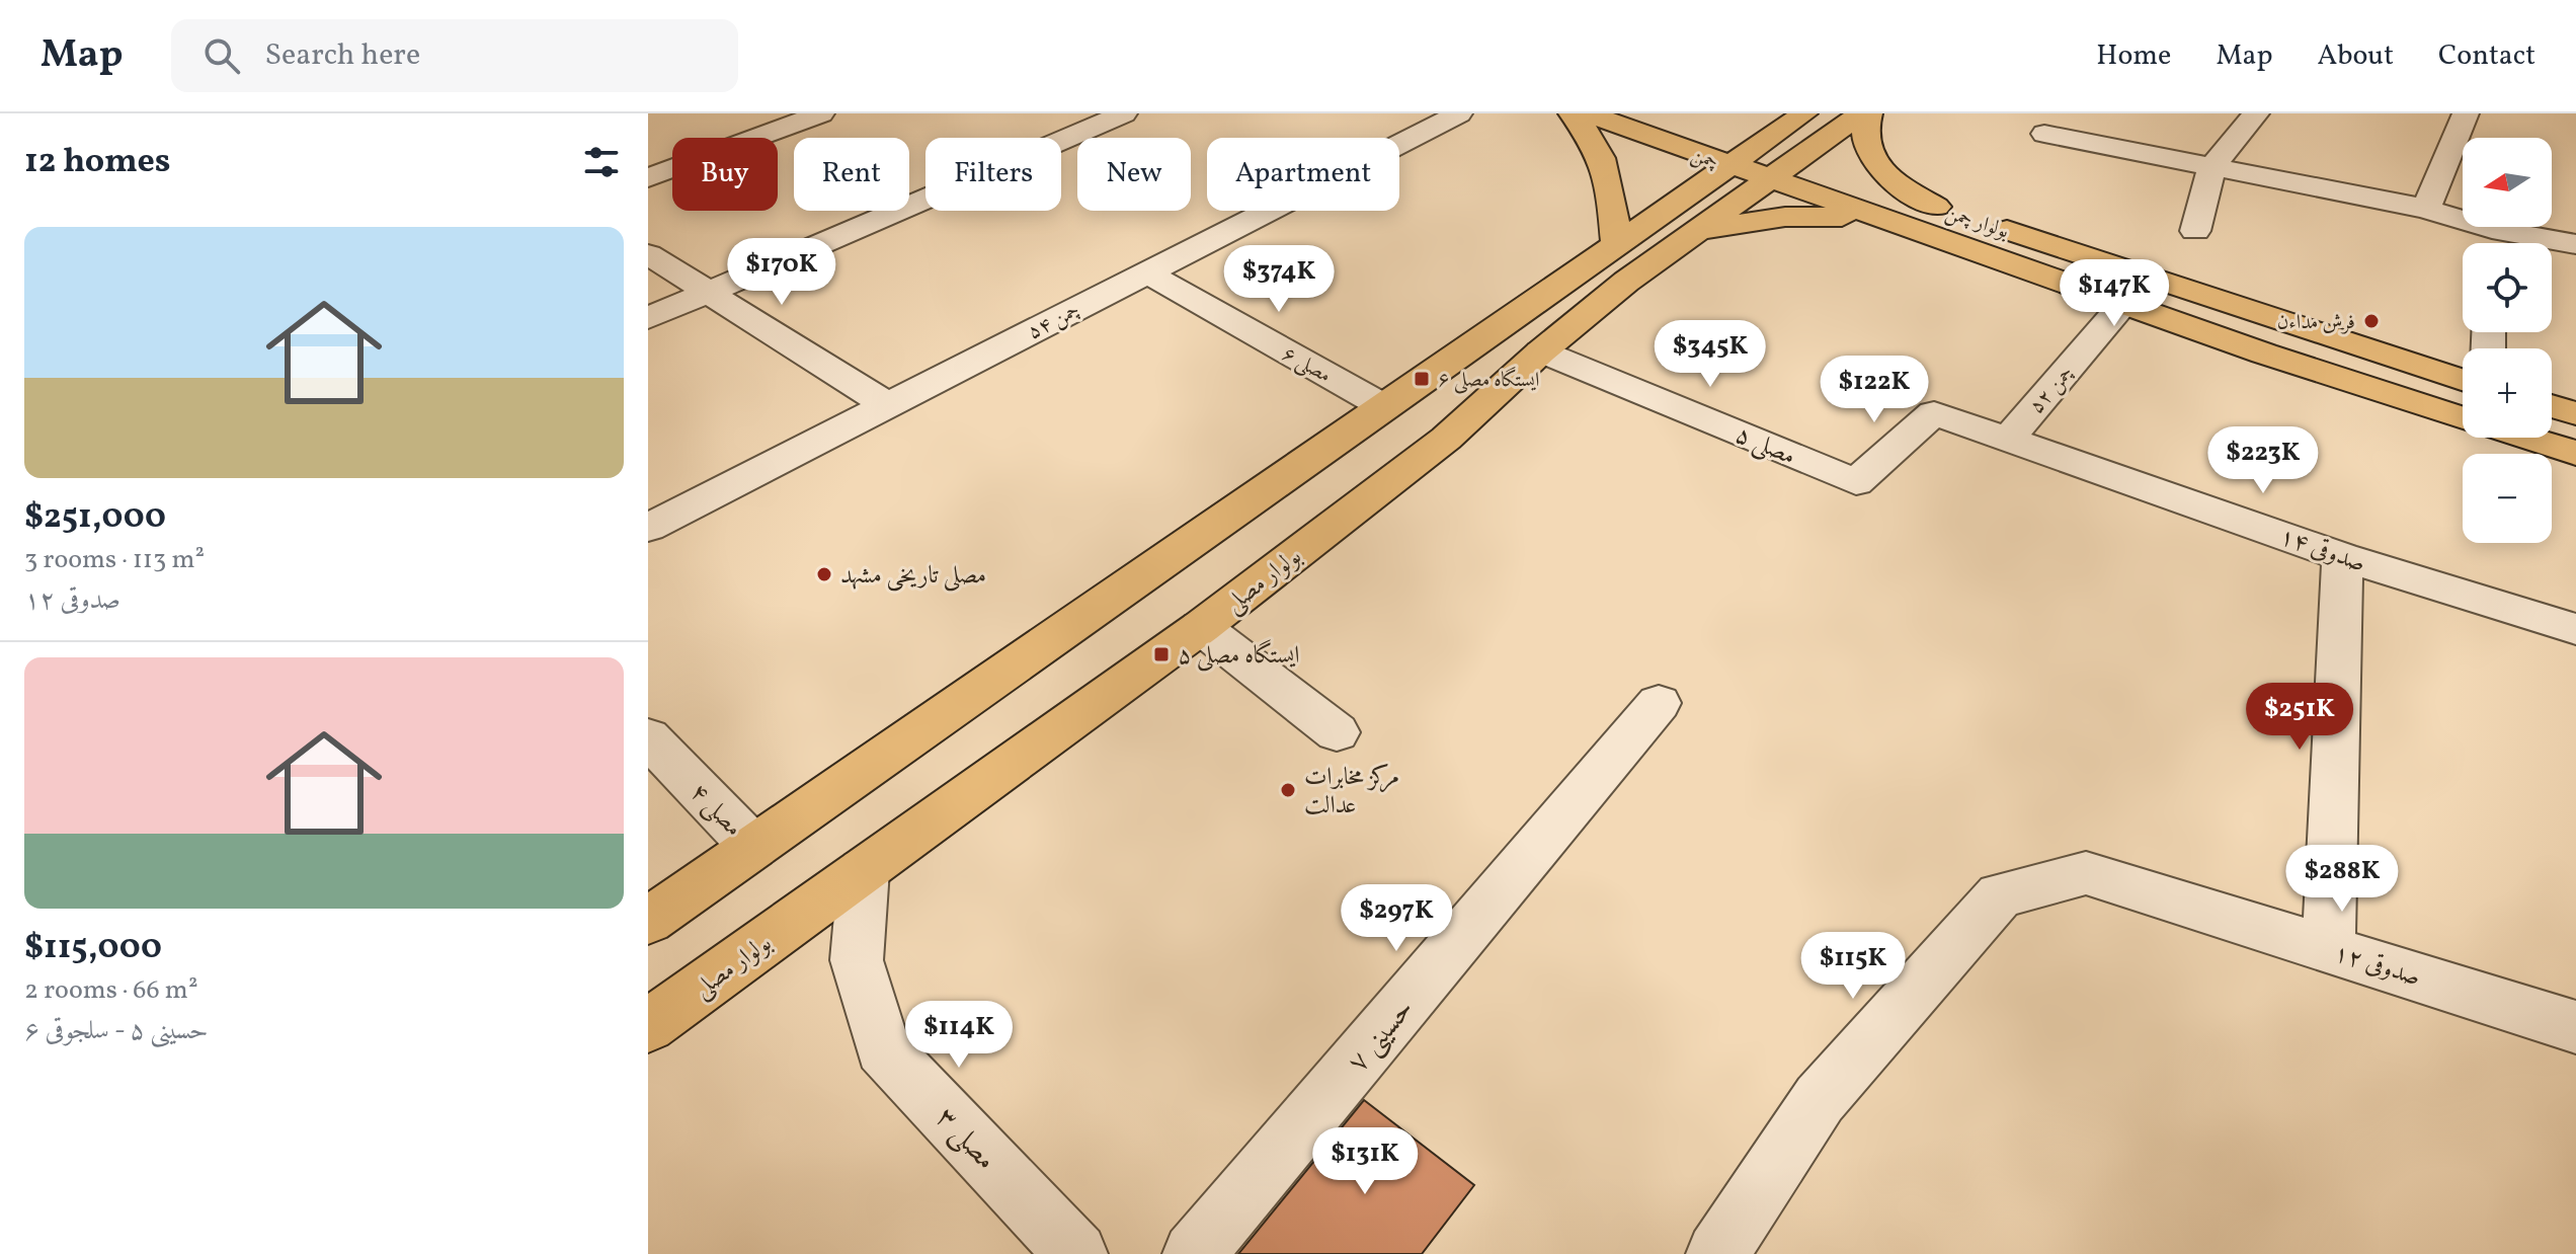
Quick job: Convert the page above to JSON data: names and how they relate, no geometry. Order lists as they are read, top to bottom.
{
  "streets": {
    "main road": ["چمن", "بولوار چمن", "بولوار مصلی"],
    "street": [
      "چمن ۵۴",
      "مصلی ۶",
      "چمن ۵۲",
      "مصلی ۵",
      "صدوقی ۱۴",
      "مصلی ۴",
      "صدوقی ۱۲",
      "حسینی ۷",
      "مصلی ۳"
    ]
  },
  "crossings": [
    ["چمن", "بولوار چمن"],
    ["چمن", "بولوار مصلی"],
    ["بولوار چمن", "چمن ۵۲"],
    ["بولوار چمن", "بولوار مصلی"],
    ["چمن ۵۴", "مصلی ۶"],
    ["مصلی ۶", "بولوار مصلی"],
    ["چمن ۵۲", "صدوقی ۱۴"],
    ["مصلی ۵", "صدوقی ۱۴"],
    ["مصلی ۵", "بولوار مصلی"],
    ["بولوار مصلی", "مصلی ۴"],
    ["بولوار مصلی", "مصلی ۳"]
  ],
  "places": {
    "other": ["فرش مداءن", "مصلی تاریخی مشهد", "مرکز مخابرات عدالت"],
    "transit": ["ایستگاه مصلی ۶", "ایستگاه مصلی ۵"]
  },
  "north": "left",
  "page": {
    "header": "Map",
    "search": "Search here",
    "nav": [
      "Home",
      "Map",
      "About",
      "Contact"
    ],
    "heading": "12 homes",
    "map_buttons": ["+", "−"],
    "chip": [
      "Buy",
      "Rent",
      "Filters",
      "New",
      "Apartment"
    ],
    "list": [
      {
        "name": "$251,000",
        "note": "3 rooms · 113 m² · صدوقی ۱۲"
      },
      {
        "name": "$115,000",
        "note": "2 rooms · 66 m² · حسینی ۵ - سلجوقی ۶"
      }
    ],
    "price": [
      "$170K",
      "$374K",
      "$147K",
      "$345K",
      "$122K",
      "$223K",
      "$251K",
      "$288K",
      "$297K",
      "$115K",
      "$114K",
      "$131K"
    ]
  }
}
